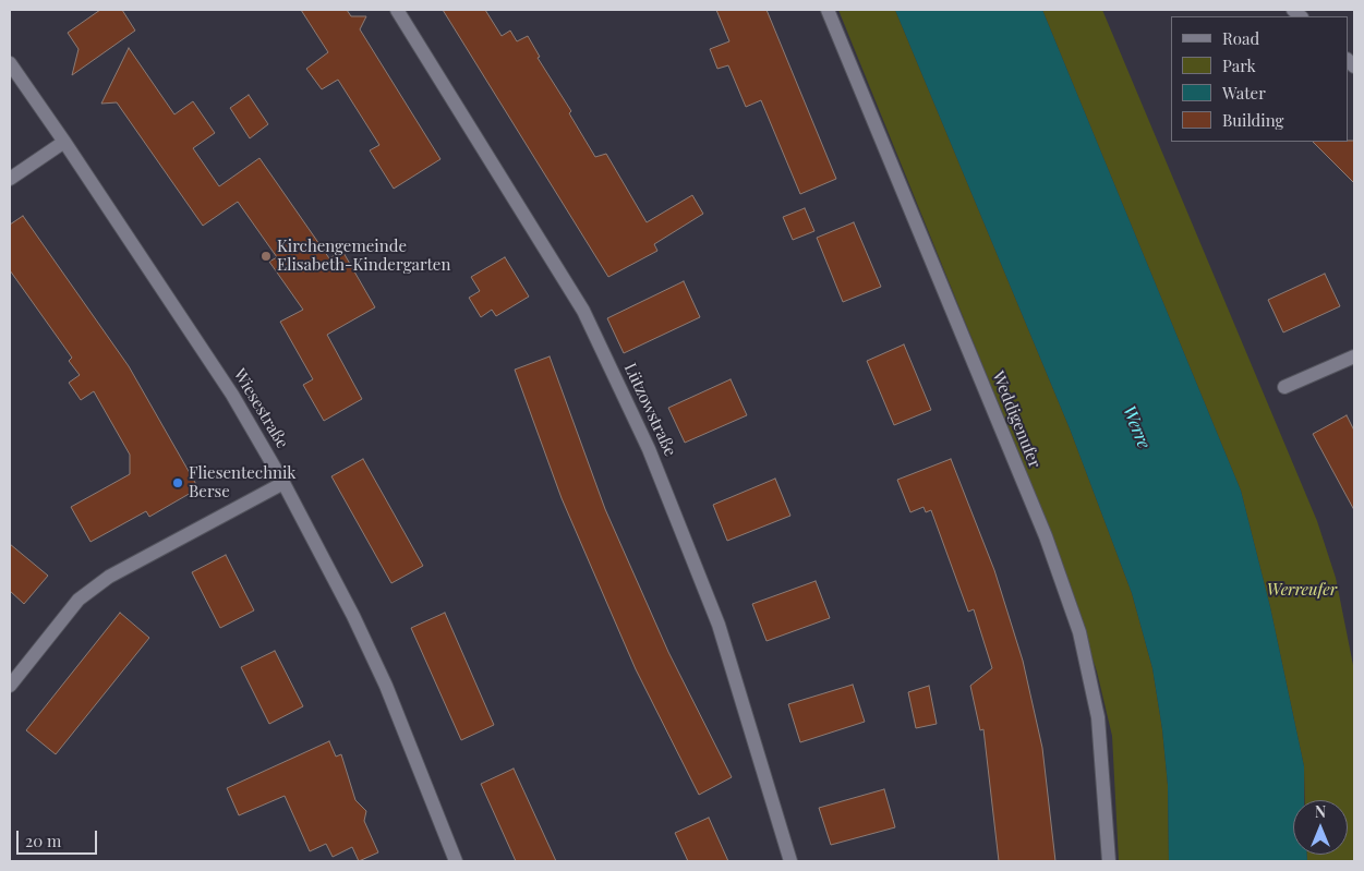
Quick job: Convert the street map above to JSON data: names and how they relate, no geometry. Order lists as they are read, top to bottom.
{
  "streets": {
    "street": ["Wiesestraße", "Lützowstraße", "Weddigenufer"]
  },
  "water": ["Werre"],
  "parks": ["Werreufer"],
  "places": ["Kirchengemeinde Elisabeth-Kindergarten", "Fliesentechnik Berse"],
  "legend": [
    "Road",
    "Park",
    "Water",
    "Building"
  ],
  "scale_bar": "20 m",
  "north": "top"
}
